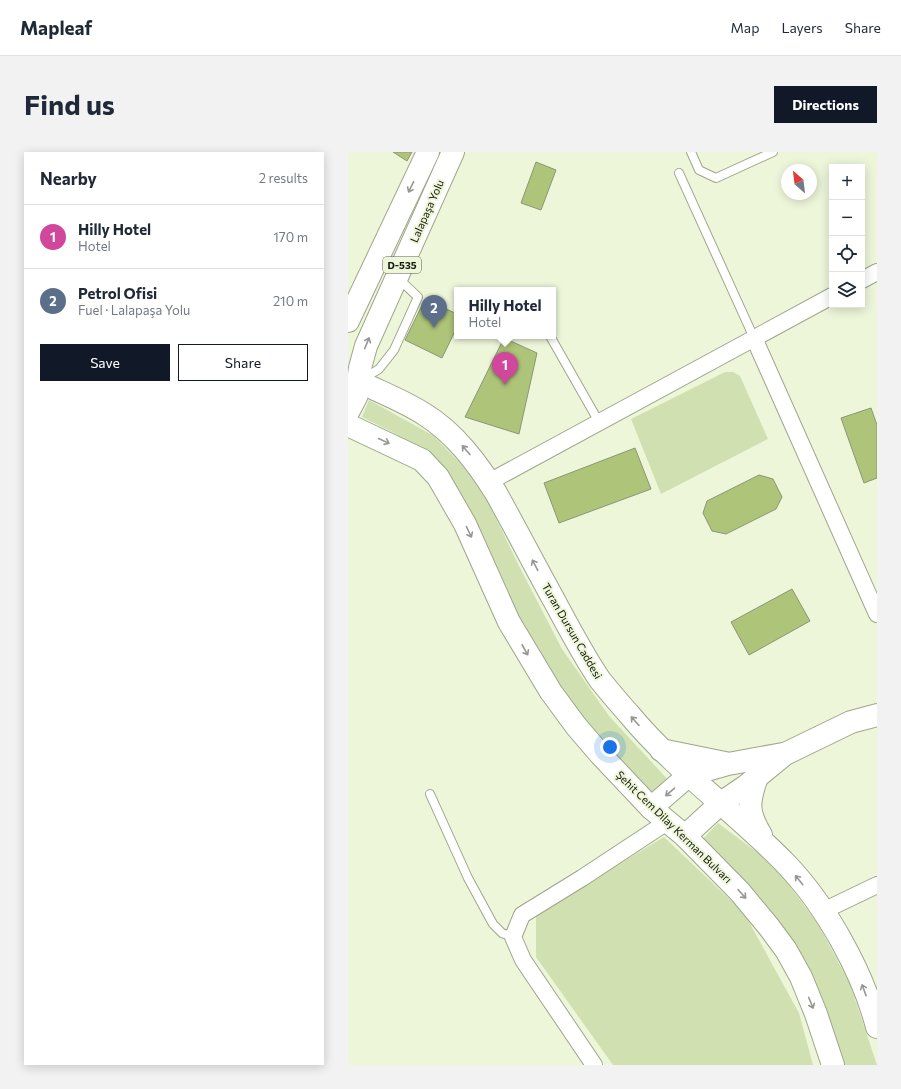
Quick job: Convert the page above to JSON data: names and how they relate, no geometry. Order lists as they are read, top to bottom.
{
  "streets": {
    "main road": [
      "Lalapaşa Yolu",
      "D-535",
      "Turan Dursun Caddesi",
      "Şehit Cem Dilay Kerman Bulvarı"
    ]
  },
  "crossings": [
    ["Lalapaşa Yolu", "D-535"],
    ["Lalapaşa Yolu", "Turan Dursun Caddesi"],
    ["D-535", "Turan Dursun Caddesi"]
  ],
  "one_way": ["Turan Dursun Caddesi", "Şehit Cem Dilay Kerman Bulvarı"],
  "north": "top left",
  "page": {
    "header": "Mapleaf",
    "nav": ["Map", "Layers", "Share"],
    "buttons": [
      "Directions",
      ["Save", "Share"]
    ],
    "title": "Find us",
    "heading": ["Nearby", "2 results"],
    "map_buttons": ["+", "−"],
    "list": [
      {
        "mark": "1",
        "name": "Hilly Hotel",
        "note": "Hotel",
        "value": "170 m"
      },
      {
        "mark": "2",
        "name": "Petrol Ofisi",
        "note": "Fuel · Lalapaşa Yolu",
        "value": "210 m"
      }
    ],
    "popup": ["Hilly Hotel", "Hotel"],
    "pins": ["2", "1"]
  }
}
